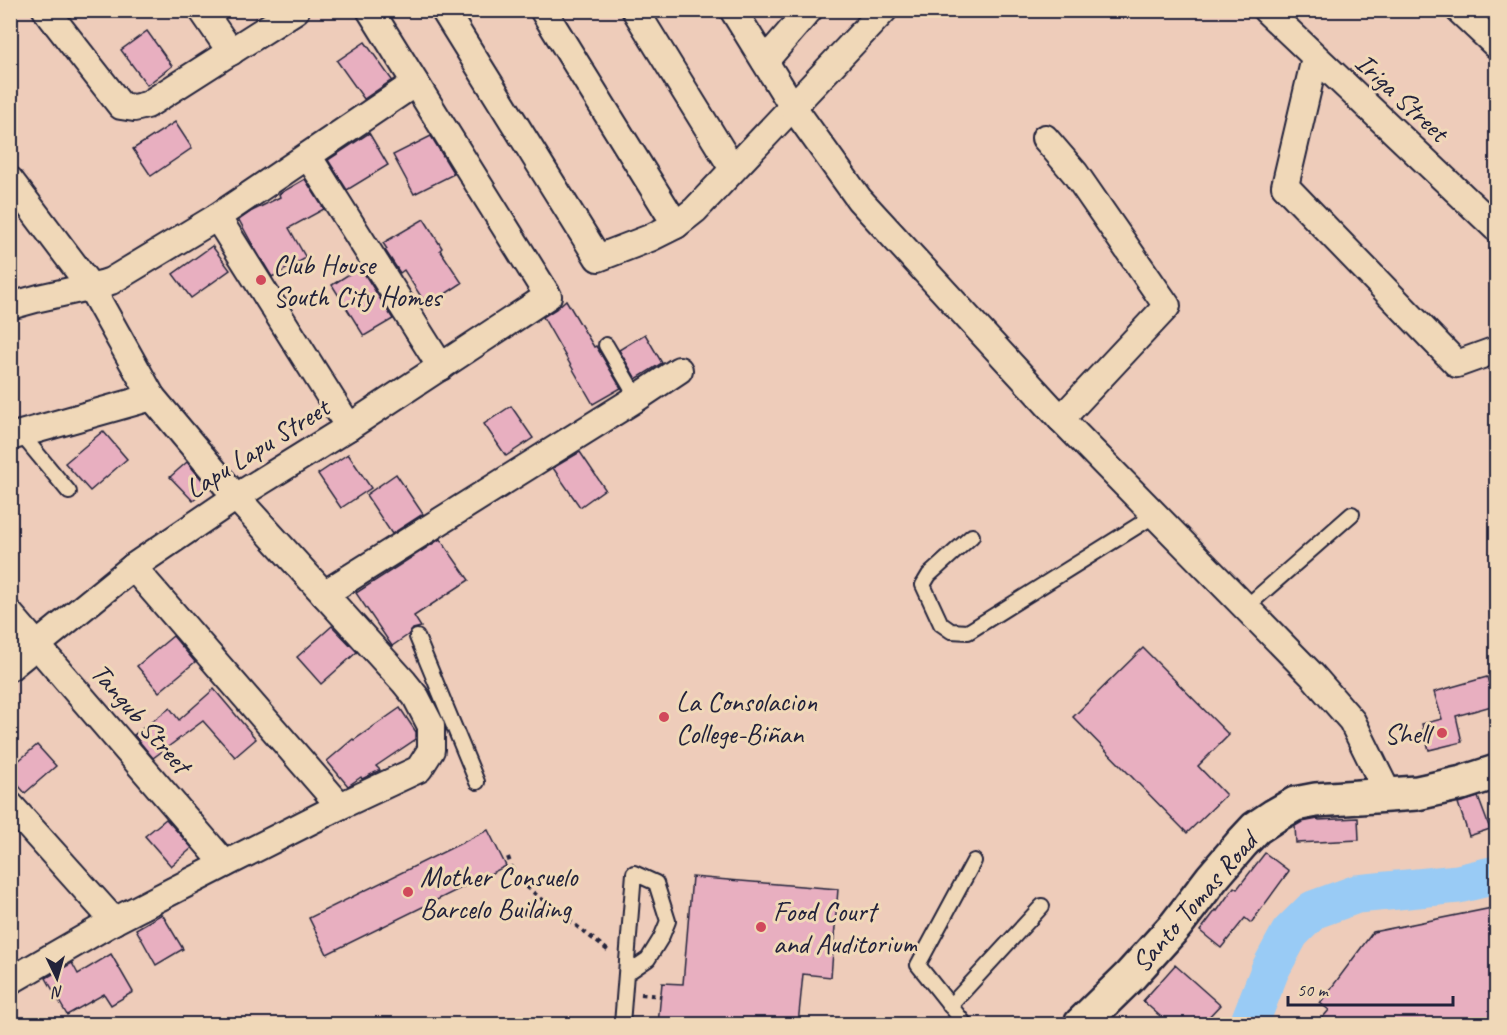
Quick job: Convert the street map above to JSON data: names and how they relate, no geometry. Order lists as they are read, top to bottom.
{
  "streets": {
    "street": [
      "Iriga Street",
      "Lapu Lapu Street",
      "Tangub Street",
      "Santo Tomas Road"
    ]
  },
  "crossings": [
    ["Lapu Lapu Street", "Tangub Street"]
  ],
  "places": [
    "Club House South City Homes",
    "La Consolacion College-Biñan",
    "Shell",
    "Mother Consuelo Barcelo Building",
    "Food Court and Auditorium"
  ],
  "scale_bar": "50 m",
  "north": "bottom"
}
